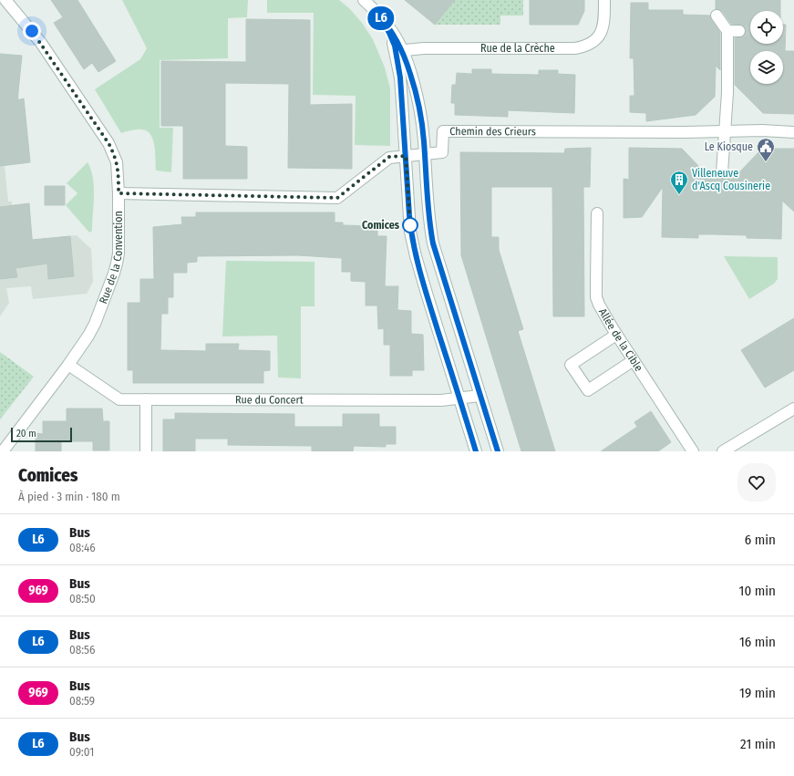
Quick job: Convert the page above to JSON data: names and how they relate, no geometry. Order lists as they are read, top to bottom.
{
  "streets": {
    "street": [
      "Rue de la Crèche",
      "Chemin des Crieurs",
      "Rue de la Convention",
      "Allée de la Cible",
      "Rue du Concert"
    ]
  },
  "crossings": [
    ["Chemin des Crieurs", "Rue de la Convention"],
    ["Rue de la Convention", "Rue du Concert"]
  ],
  "places": {
    "public building": ["Le Kiosque"],
    "building": ["Villeneuve d'Ascq Cousinerie"],
    "other": ["Comices"]
  },
  "lines": ["bus line L6"],
  "scale_bar": "20 m",
  "page": {
    "on_map": "L6",
    "scale": "20 m",
    "heading": ["Comices", "À pied · 3 min · 180 m"],
    "list": [
      {
        "mark": "L6",
        "name": "Bus",
        "note": "08:46",
        "value": "6 min"
      },
      {
        "mark": "969",
        "name": "Bus",
        "note": "08:50",
        "value": "10 min"
      },
      {
        "mark": "L6",
        "name": "Bus",
        "note": "08:56",
        "value": "16 min"
      },
      {
        "mark": "969",
        "name": "Bus",
        "note": "08:59",
        "value": "19 min"
      },
      {
        "mark": "L6",
        "name": "Bus",
        "note": "09:01",
        "value": "21 min"
      }
    ]
  }
}
